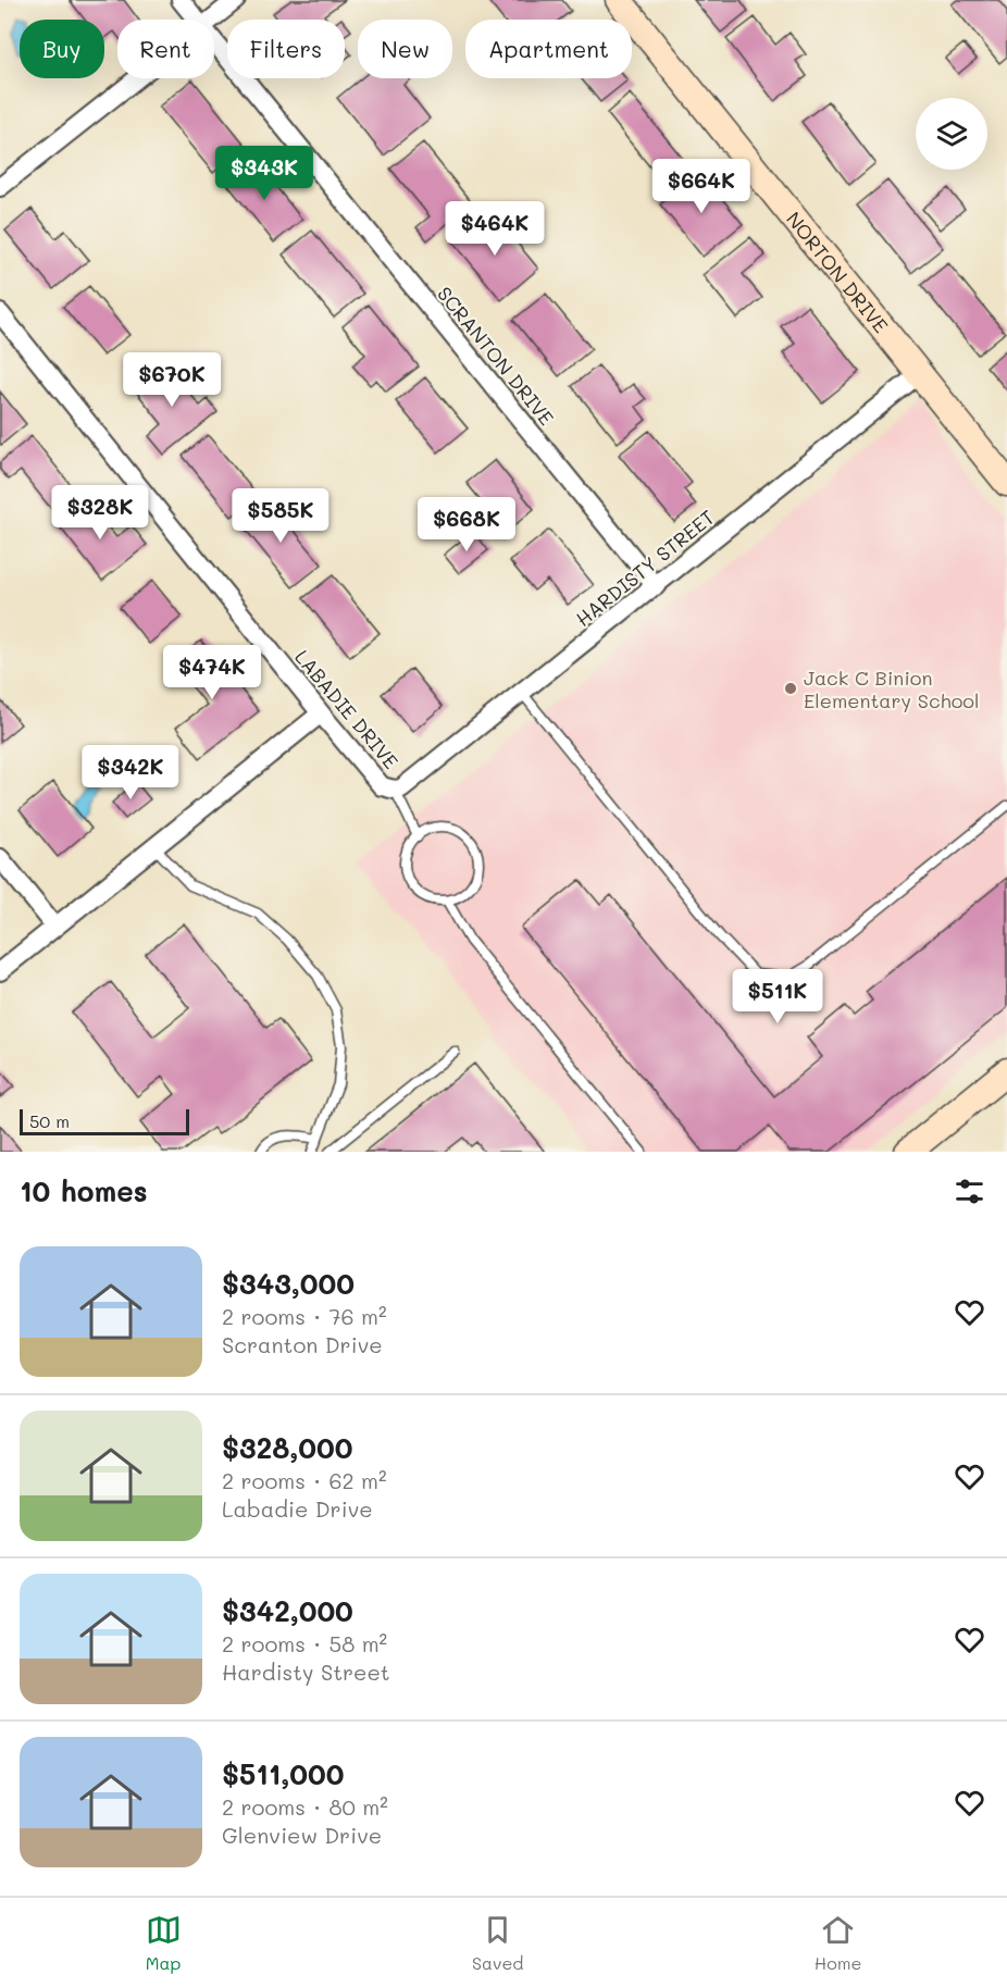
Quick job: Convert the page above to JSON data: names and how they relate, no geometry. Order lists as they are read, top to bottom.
{
  "streets": {
    "street": [
      "NORTON DRIVE",
      "SCRANTON DRIVE",
      "HARDISTY STREET",
      "LABADIE DRIVE"
    ]
  },
  "crossings": [
    ["NORTON DRIVE", "HARDISTY STREET"],
    ["SCRANTON DRIVE", "HARDISTY STREET"],
    ["HARDISTY STREET", "LABADIE DRIVE"]
  ],
  "places": ["Jack C Binion Elementary School"],
  "scale_bar": "50 m",
  "page": {
    "chip": [
      "Buy",
      "Rent",
      "Filters",
      "New",
      "Apartment"
    ],
    "price": [
      "$343K",
      "$664K",
      "$464K",
      "$670K",
      "$328K",
      "$585K",
      "$668K",
      "$474K",
      "$342K",
      "$511K"
    ],
    "scale": "50 m",
    "heading": "10 homes",
    "list": [
      {
        "name": "$343,000",
        "note": "2 rooms · 76 m² · Scranton Drive"
      },
      {
        "name": "$328,000",
        "note": "2 rooms · 62 m² · Labadie Drive"
      },
      {
        "name": "$342,000",
        "note": "2 rooms · 58 m² · Hardisty Street"
      },
      {
        "name": "$511,000",
        "note": "2 rooms · 80 m² · Glenview Drive"
      }
    ],
    "tabs": ["Map", "Saved", "Home"]
  }
}
